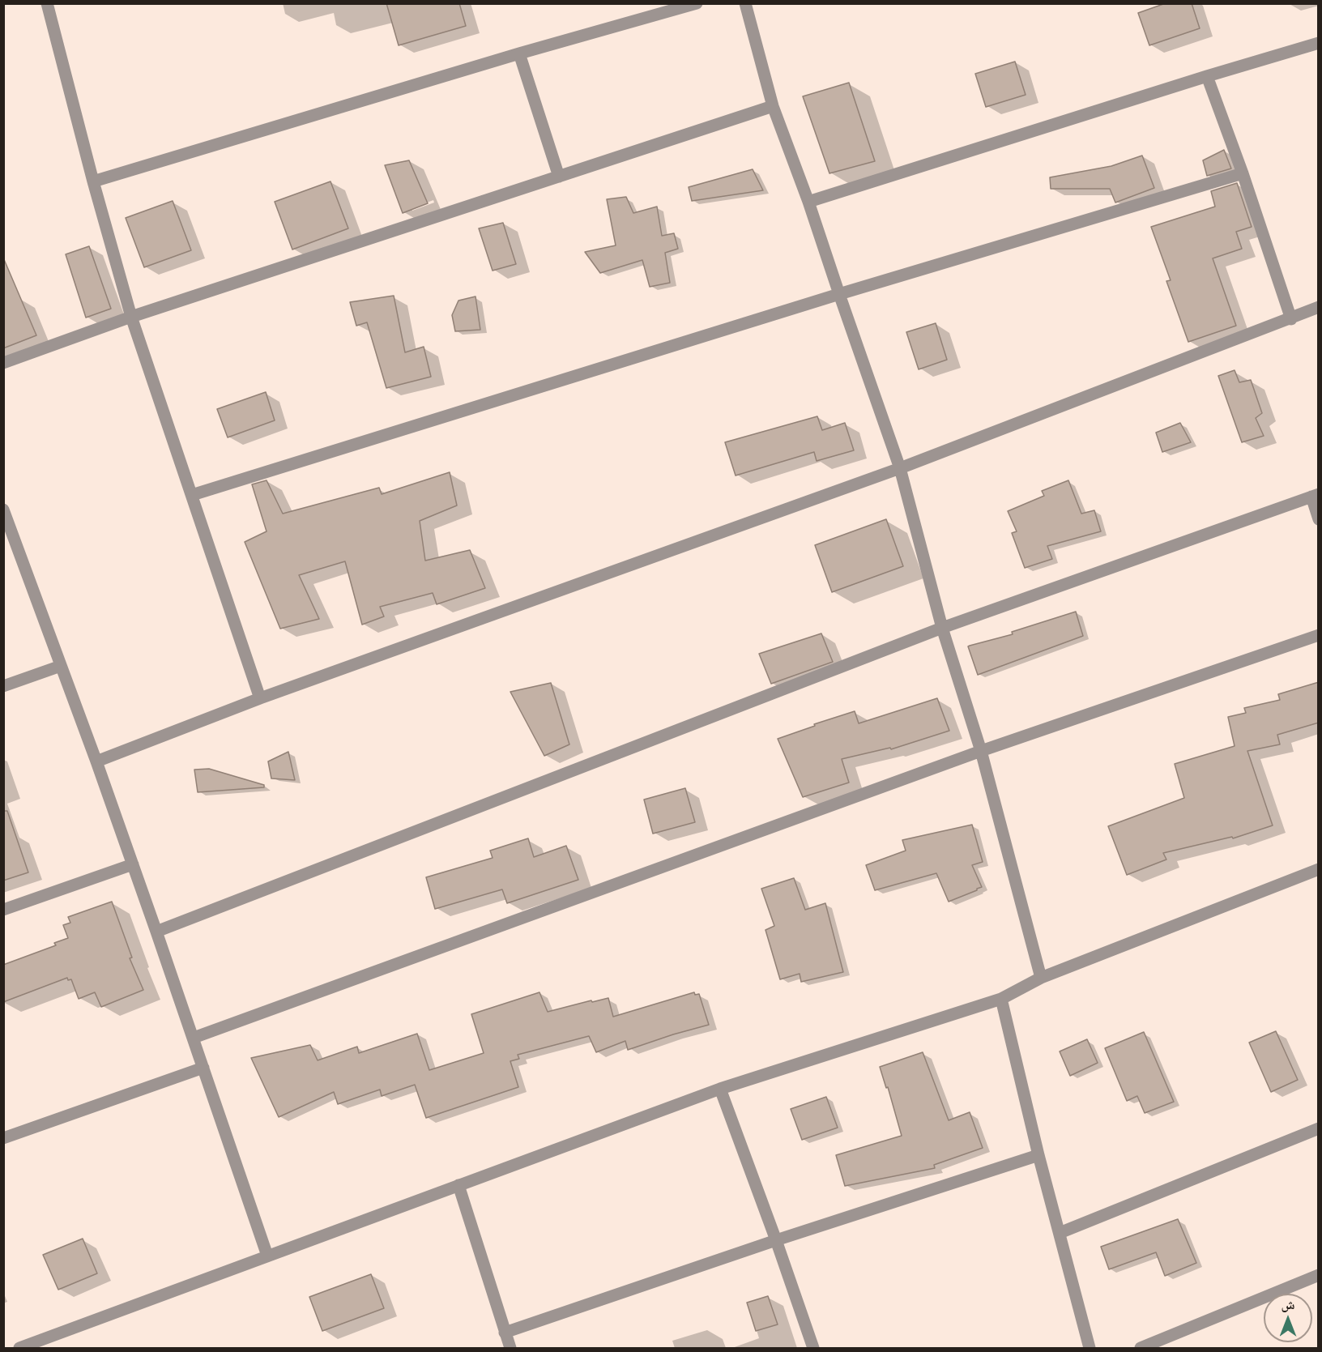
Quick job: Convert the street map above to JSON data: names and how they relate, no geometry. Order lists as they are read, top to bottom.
{
  "north": "top"
}
